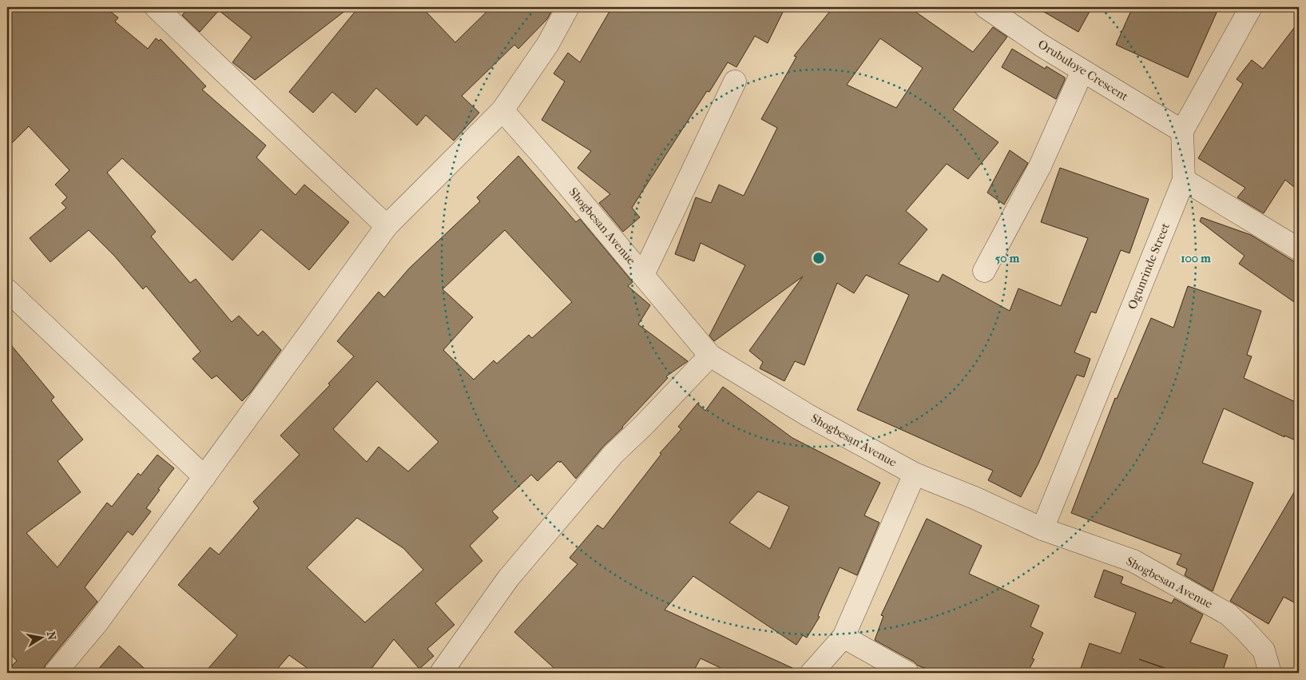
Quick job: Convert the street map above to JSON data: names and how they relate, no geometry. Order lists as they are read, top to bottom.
{
  "streets": {
    "street": ["Orubuloye Crescent", "Shogbesan Avenue", "Ogunrinde Street"]
  },
  "crossings": [
    ["Orubuloye Crescent", "Ogunrinde Street"],
    ["Shogbesan Avenue", "Ogunrinde Street"]
  ],
  "north": "right",
  "rings": ["50 m", "100 m"]
}
